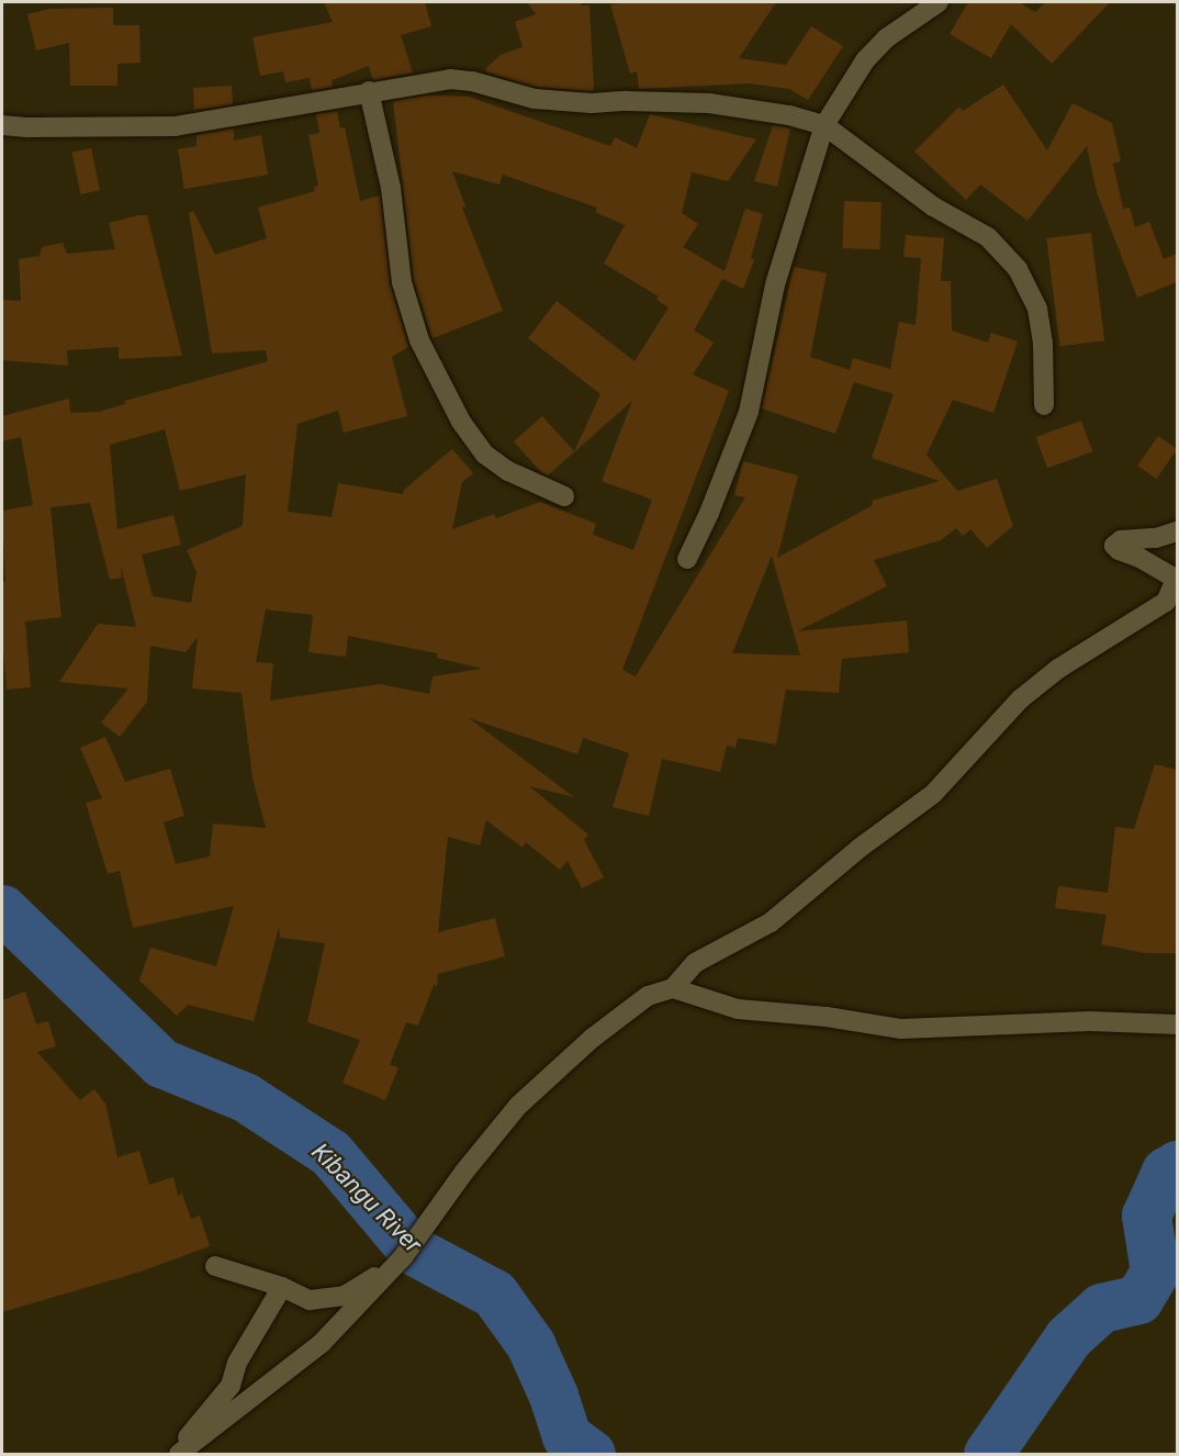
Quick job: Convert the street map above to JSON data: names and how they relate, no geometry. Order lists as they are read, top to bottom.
{
  "water": ["Kibangu River"]
}
